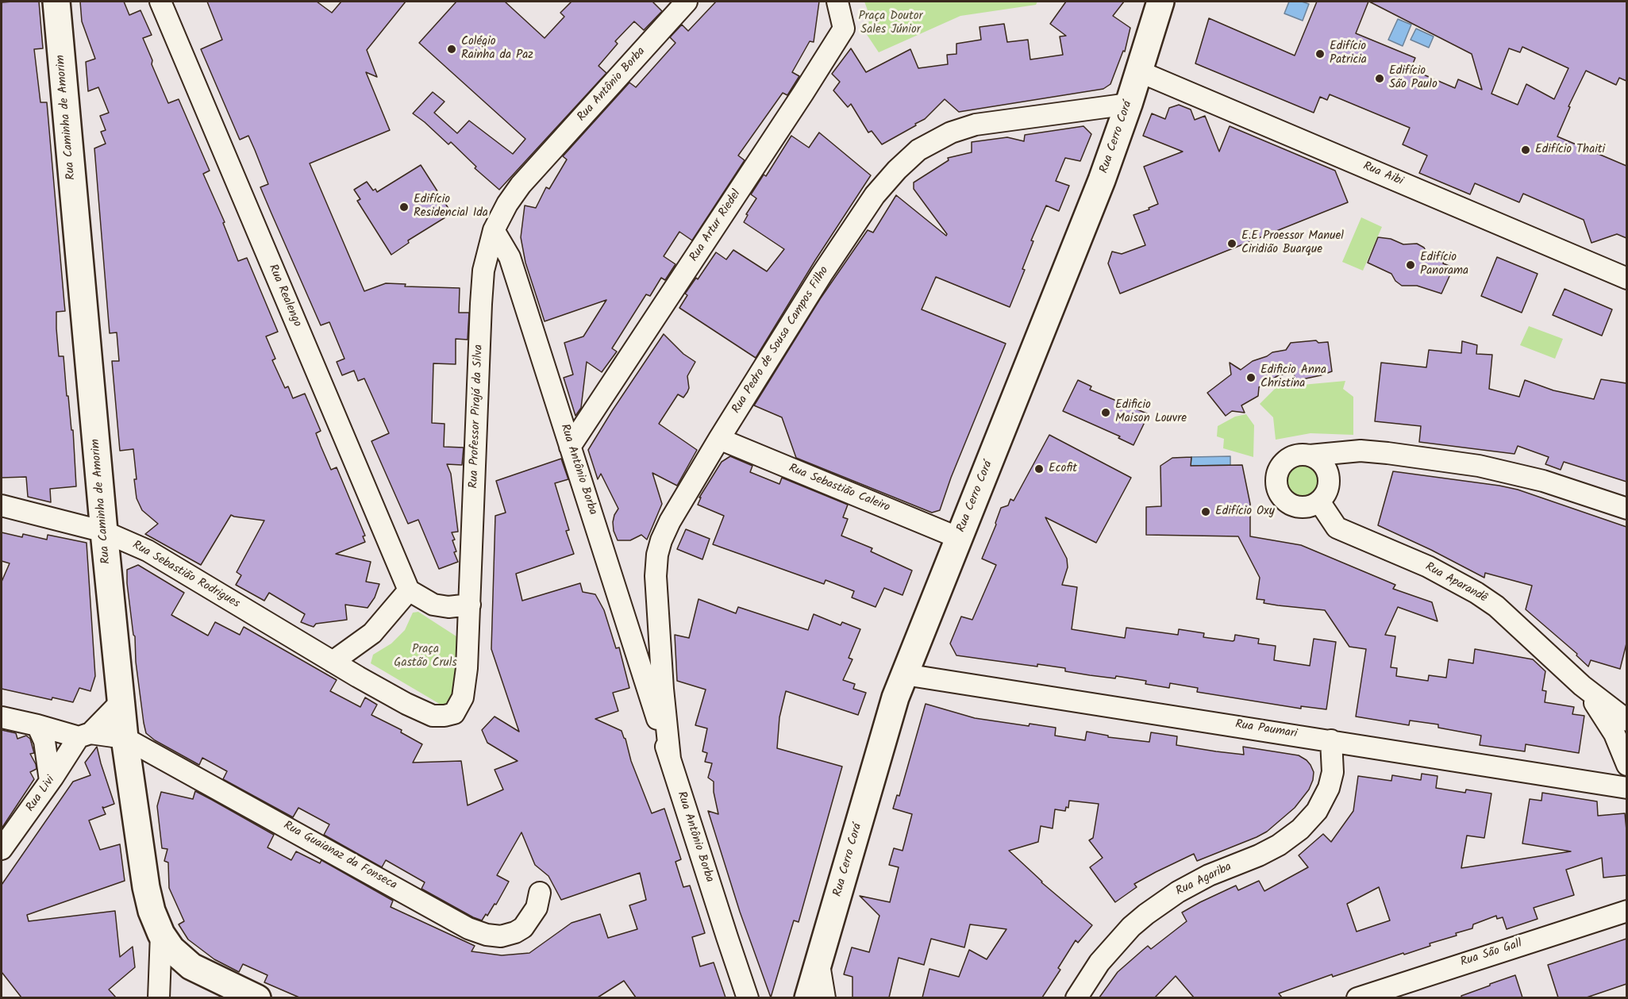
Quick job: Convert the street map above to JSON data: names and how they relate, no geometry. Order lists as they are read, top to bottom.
{
  "streets": {
    "main road": ["Rua Caminha de Amorim", "Rua Cerro Corá"],
    "street": [
      "Rua Antônio Borba",
      "Rua Aibi",
      "Rua Artur Riedel",
      "Rua Realengo",
      "Rua Pedro de Sousa Campos Filho",
      "Rua Professor Pirajá da Silva",
      "Rua Sebastião Caleiro",
      "Rua Sebastião Rodrigues",
      "Rua Aparandê",
      "Rua Paumari",
      "Rua Livi",
      "Rua Guaianaz da Fonseca",
      "Rua Agariba",
      "Rua São Gall"
    ]
  },
  "crossings": [
    ["Rua Antônio Borba", "Rua Artur Riedel"],
    ["Rua Antônio Borba", "Rua Pedro de Sousa Campos Filho"],
    ["Rua Antônio Borba", "Rua Professor Pirajá da Silva"],
    ["Rua Caminha de Amorim", "Rua Sebastião Rodrigues"],
    ["Rua Caminha de Amorim", "Rua Livi"],
    ["Rua Caminha de Amorim", "Rua Guaianaz da Fonseca"],
    ["Rua Cerro Corá", "Rua Aibi"],
    ["Rua Cerro Corá", "Rua Pedro de Sousa Campos Filho"],
    ["Rua Cerro Corá", "Rua Sebastião Caleiro"],
    ["Rua Cerro Corá", "Rua Paumari"],
    ["Rua Pedro de Sousa Campos Filho", "Rua Sebastião Caleiro"],
    ["Rua Paumari", "Rua Agariba"]
  ],
  "parks": ["Praça Doutor Sales Júnior", "Praça Gastão Cruls"],
  "places": [
    "Colégio Rainha da Paz",
    "Edifício Patricia",
    "Edifício São Paulo",
    "Edifício Thaiti",
    "Edifício Residencial Ida",
    "E.E Proessor Manuel Ciridião Buarque",
    "Edifício Panorama",
    "Edificio Anna Christina",
    "Edificio Maison Louvre",
    "Ecofit",
    "Edifício Oxy"
  ]
}
